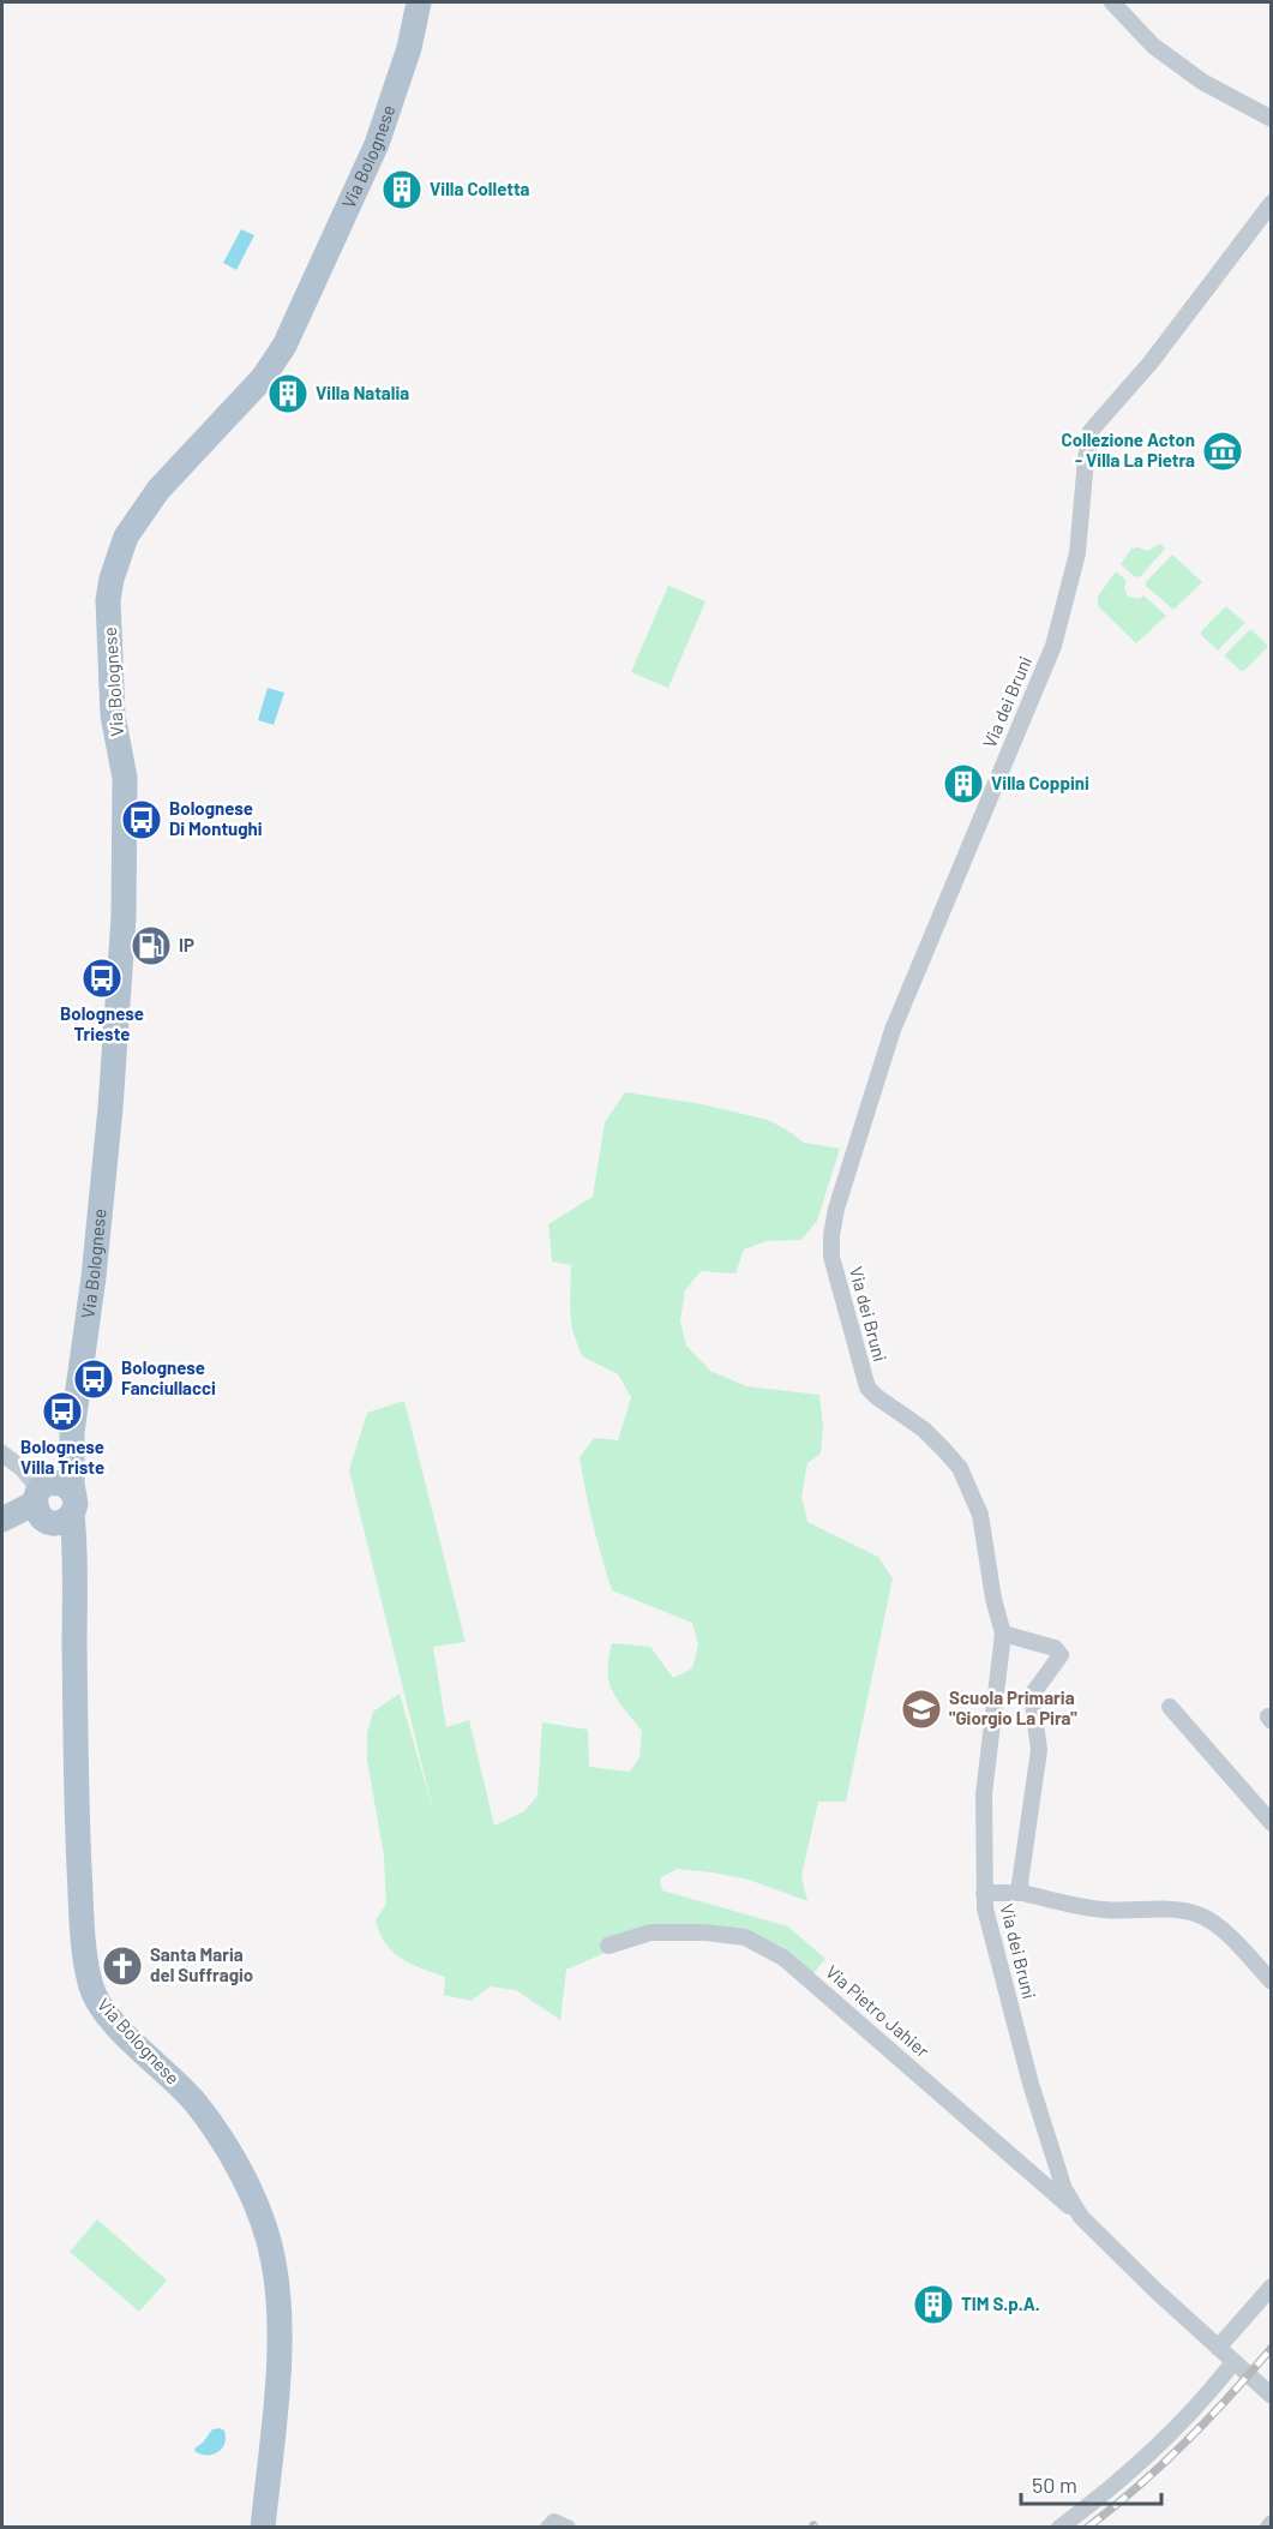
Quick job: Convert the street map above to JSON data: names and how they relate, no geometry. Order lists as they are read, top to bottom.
{
  "streets": {
    "main road": ["Via Bolognese"],
    "street": ["Via dei Bruni", "Via Pietro Jahier"]
  },
  "crossings": [
    ["Via dei Bruni", "Via Pietro Jahier"]
  ],
  "places": {
    "building": [
      "Villa Colletta",
      "Villa Natalia",
      "Villa Coppini",
      "TIM S.p.A."
    ],
    "museum": ["Collezione Acton - Villa La Pietra"],
    "bus stop": [
      "Bolognese Di Montughi",
      "Bolognese Trieste",
      "Bolognese Fanciullacci",
      "Bolognese Villa Triste"
    ],
    "fuel station": ["IP"],
    "school or university": ["Scuola Primaria \"Giorgio La Pira\""],
    "church": ["Santa Maria del Suffragio"]
  },
  "scale_bar": "50 m"
}
